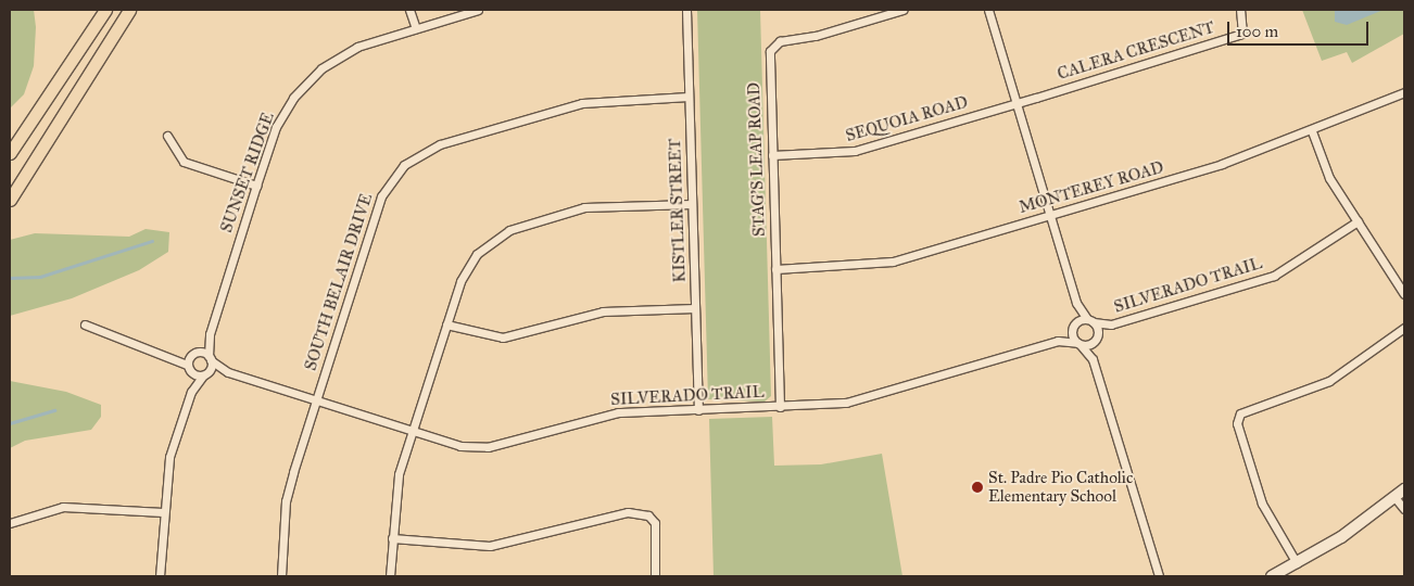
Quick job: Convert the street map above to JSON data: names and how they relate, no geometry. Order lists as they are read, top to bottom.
{
  "streets": {
    "street": [
      "CALERA CRESCENT",
      "SEQUOIA ROAD",
      "STAG'S LEAP ROAD",
      "SUNSET RIDGE",
      "MONTEREY ROAD",
      "KISTLER STREET",
      "SOUTH BELAIR DRIVE",
      "SILVERADO TRAIL"
    ]
  },
  "crossings": [
    ["CALERA CRESCENT", "SEQUOIA ROAD"],
    ["SEQUOIA ROAD", "STAG'S LEAP ROAD"],
    ["STAG'S LEAP ROAD", "MONTEREY ROAD"],
    ["STAG'S LEAP ROAD", "SILVERADO TRAIL"],
    ["SUNSET RIDGE", "SILVERADO TRAIL"],
    ["KISTLER STREET", "SOUTH BELAIR DRIVE"],
    ["KISTLER STREET", "SILVERADO TRAIL"],
    ["SOUTH BELAIR DRIVE", "SILVERADO TRAIL"]
  ],
  "places": ["St. Padre Pio Catholic Elementary School"],
  "scale_bar": "100 m"
}
